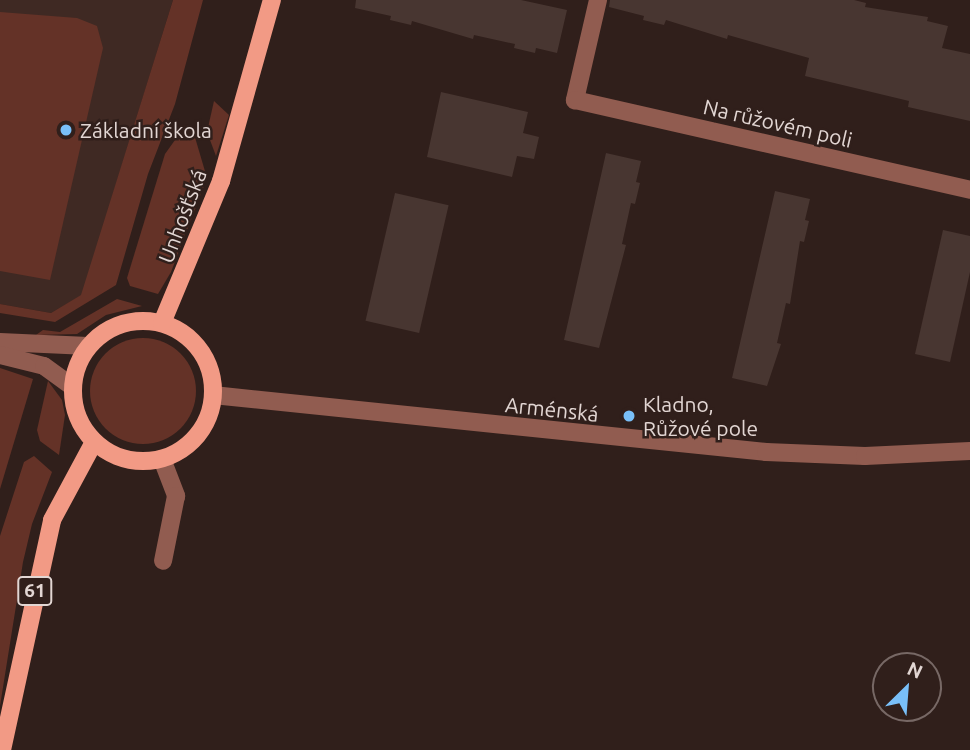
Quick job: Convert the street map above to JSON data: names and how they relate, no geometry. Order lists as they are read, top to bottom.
{
  "streets": {
    "main road": ["Unhošťská", "61"],
    "street": ["Na růžovém poli", "Arménská"]
  },
  "crossings": [
    ["Unhošťská", "Arménská"],
    ["Unhošťská", "61"],
    ["Arménská", "61"]
  ],
  "places": ["Základní škola", "Kladno, Růžové pole"],
  "north": "top right"
}
